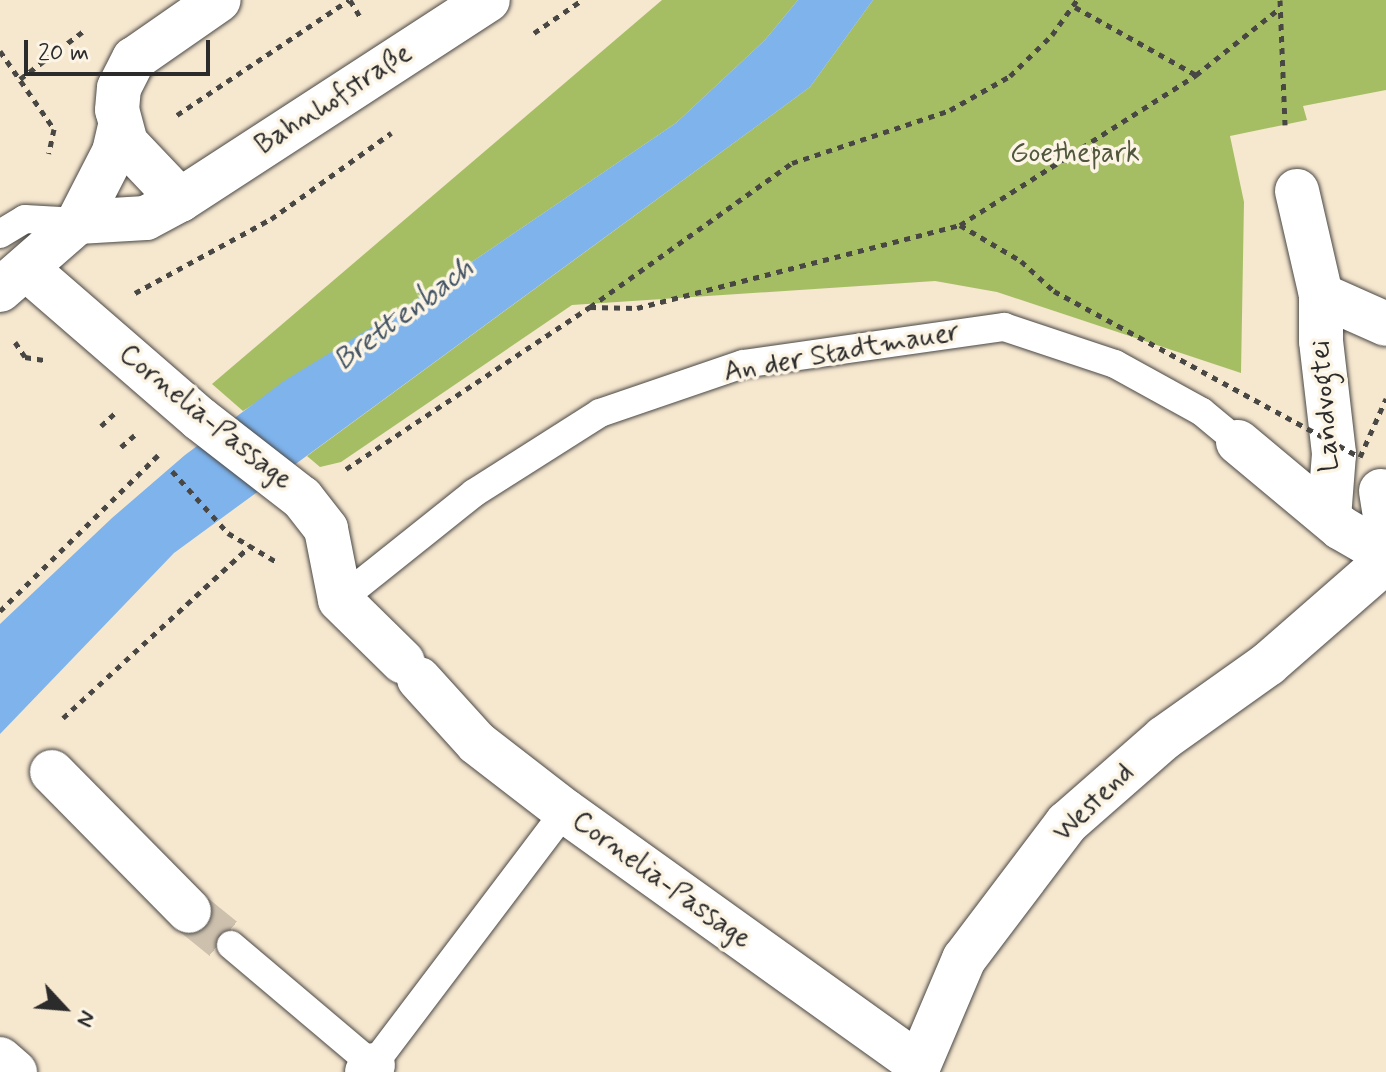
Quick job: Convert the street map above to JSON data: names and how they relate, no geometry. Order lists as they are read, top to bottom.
{
  "streets": {
    "street": [
      "Bahnhofstraße",
      "Landvogtei",
      "Cornelia-Passage",
      "Westend"
    ],
    "lane": ["An der Stadtmauer"]
  },
  "crossings": [
    ["An der Stadtmauer", "Landvogtei"],
    ["An der Stadtmauer", "Cornelia-Passage"],
    ["Cornelia-Passage", "Westend"]
  ],
  "water": ["Brettenbach"],
  "parks": ["Goethepark"],
  "scale_bar": "20 m",
  "north": "bottom right"
}
